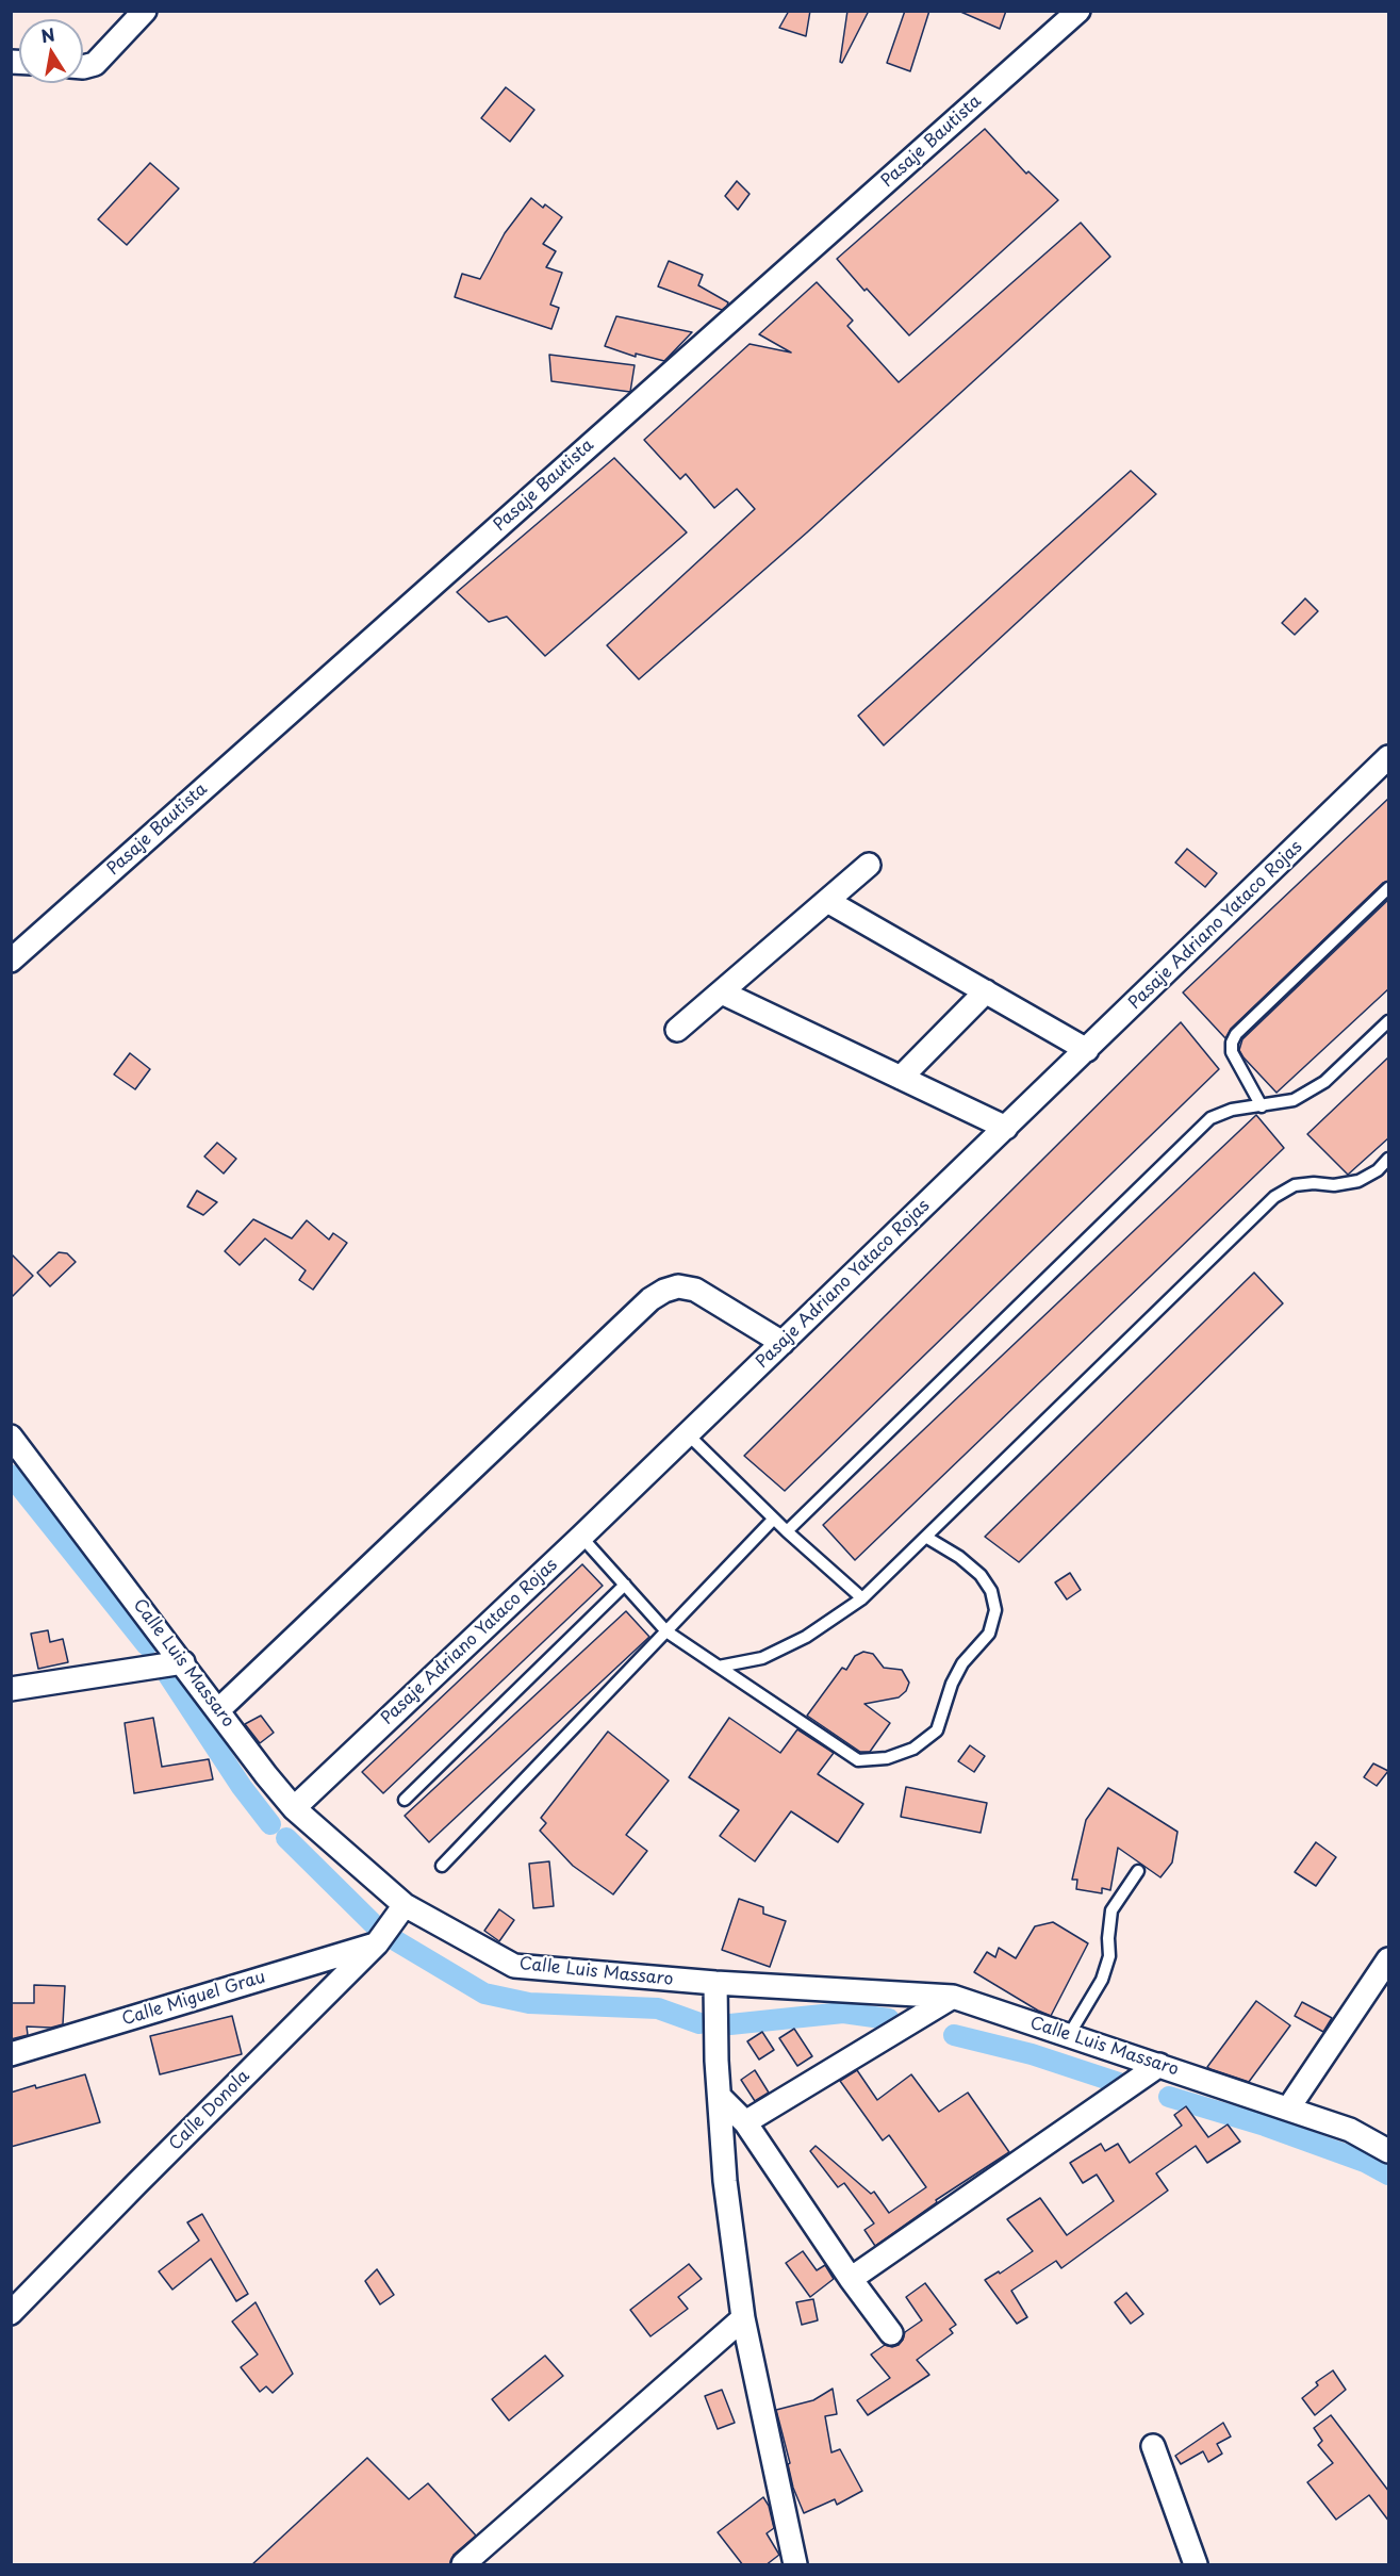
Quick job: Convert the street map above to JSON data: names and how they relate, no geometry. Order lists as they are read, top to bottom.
{
  "streets": {
    "street": [
      "Pasaje Bautista",
      "Pasaje Adriano Yataco Rojas",
      "Calle Luis Massaro",
      "Calle Miguel Grau",
      "Calle Donola"
    ]
  },
  "crossings": [
    ["Pasaje Adriano Yataco Rojas", "Calle Luis Massaro"],
    ["Calle Luis Massaro", "Calle Donola"],
    ["Calle Miguel Grau", "Calle Donola"]
  ],
  "north": "top"
}
